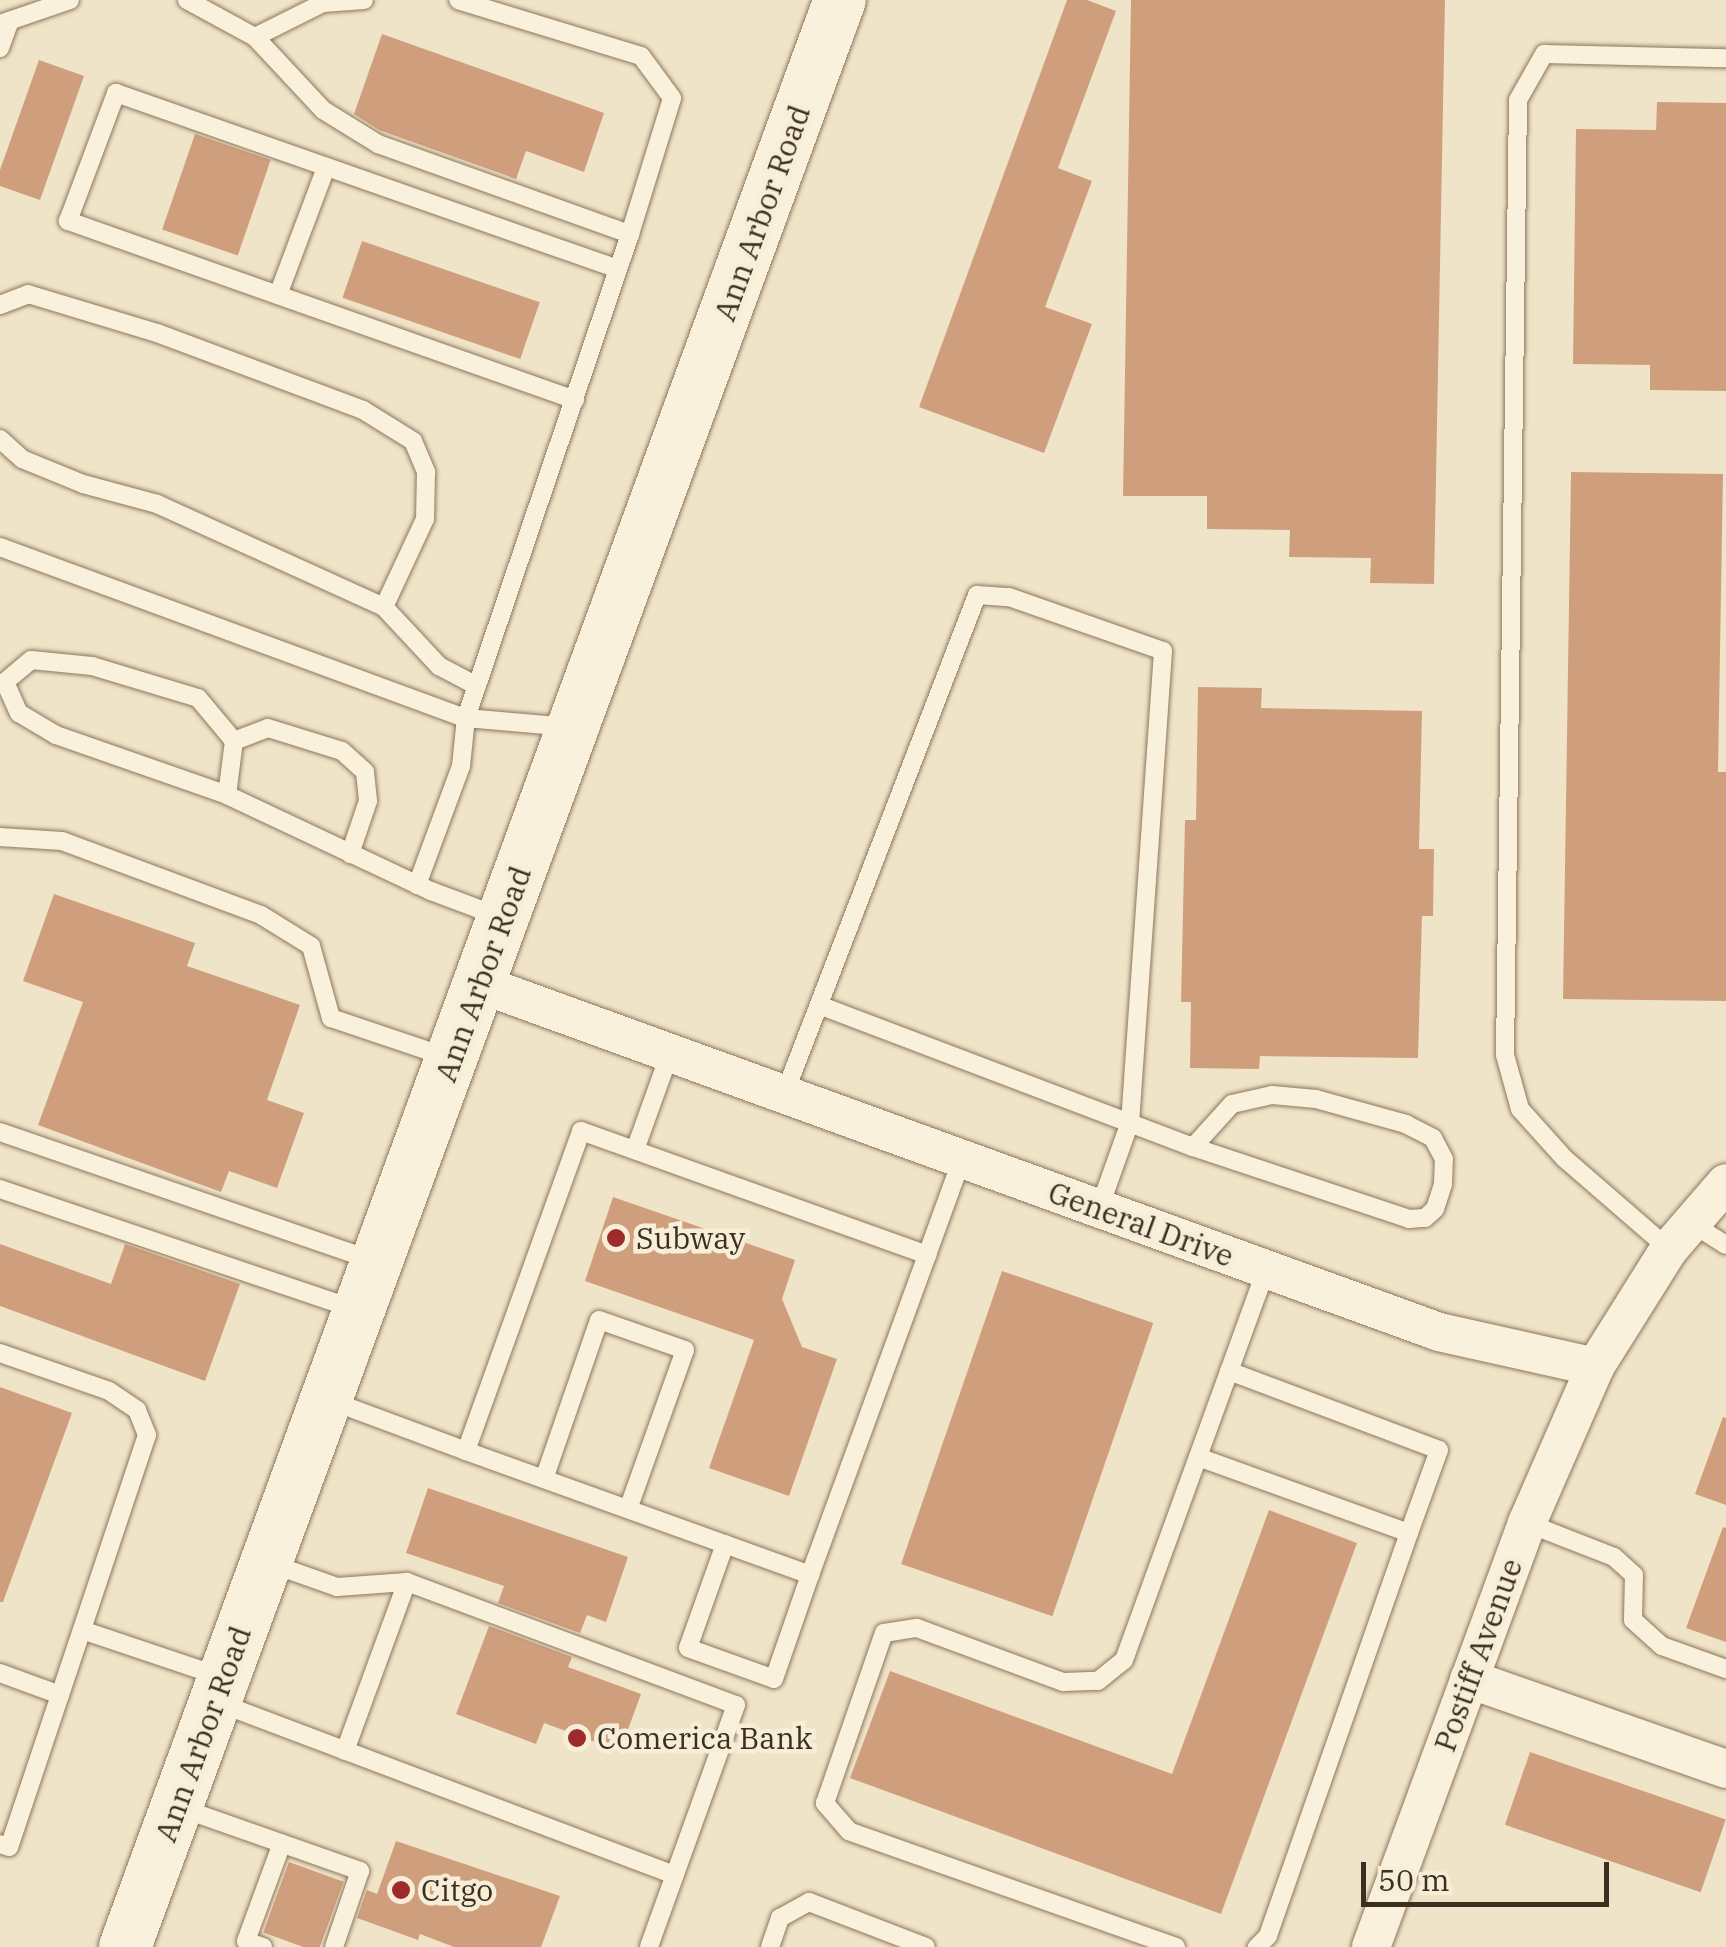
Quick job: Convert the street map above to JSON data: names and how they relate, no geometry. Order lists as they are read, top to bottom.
{
  "streets": {
    "main road": ["Ann Arbor Road"],
    "street": ["General Drive", "Postiff Avenue"]
  },
  "crossings": [
    ["Ann Arbor Road", "General Drive"],
    ["General Drive", "Postiff Avenue"]
  ],
  "places": ["Subway", "Comerica Bank", "Citgo"],
  "scale_bar": "50 m"
}
